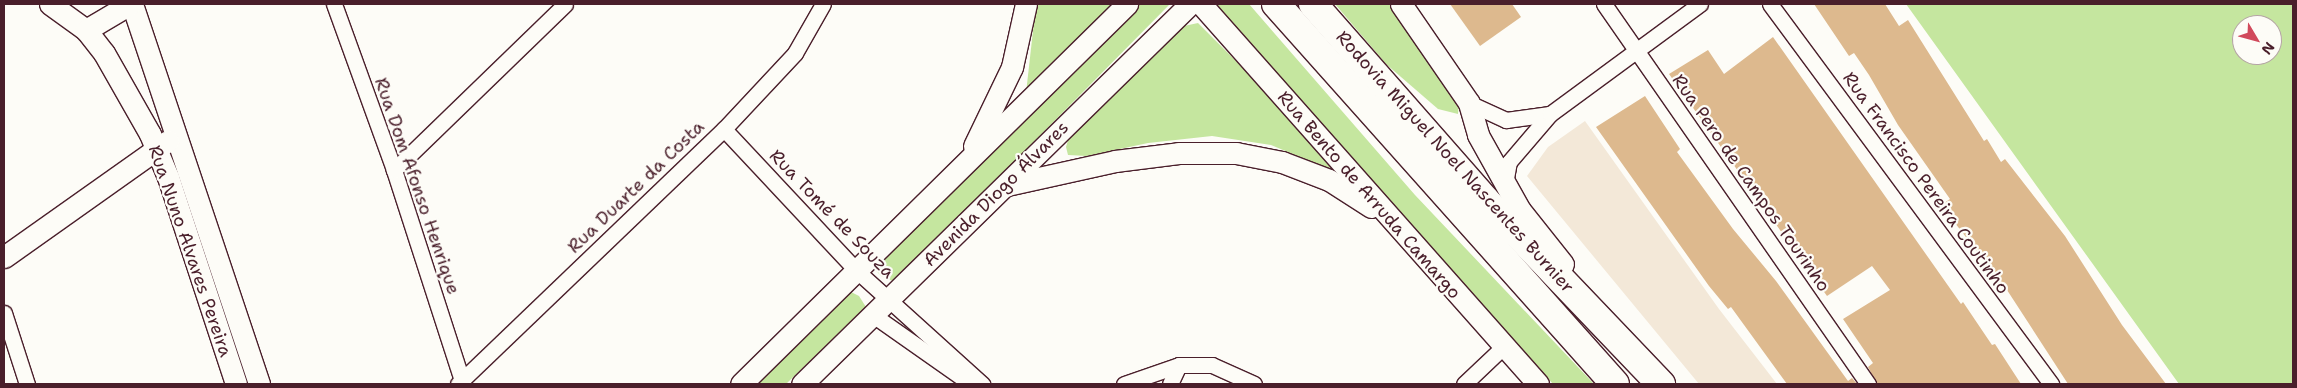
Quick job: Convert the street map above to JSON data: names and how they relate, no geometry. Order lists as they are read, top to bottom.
{
  "streets": {
    "highway": ["Rodovia Miguel Noel Nascentes Burnier"],
    "street": [
      "Rua Pero de Campos Tourinho",
      "Rua Francisco Pereira Coutinho",
      "Rua Dom Afonso Henrique",
      "Rua Duarte da Costa",
      "Avenida Diogo Álvares",
      "Rua Bento de Arruda Camargo",
      "Rua Tomé de Souza",
      "Rua Nuno Alvares Pereira"
    ]
  },
  "crossings": [
    ["Rua Dom Afonso Henrique", "Rua Duarte da Costa"],
    ["Rua Duarte da Costa", "Rua Tomé de Souza"],
    ["Avenida Diogo Álvares", "Rua Tomé de Souza"]
  ],
  "north": "bottom right"
}
